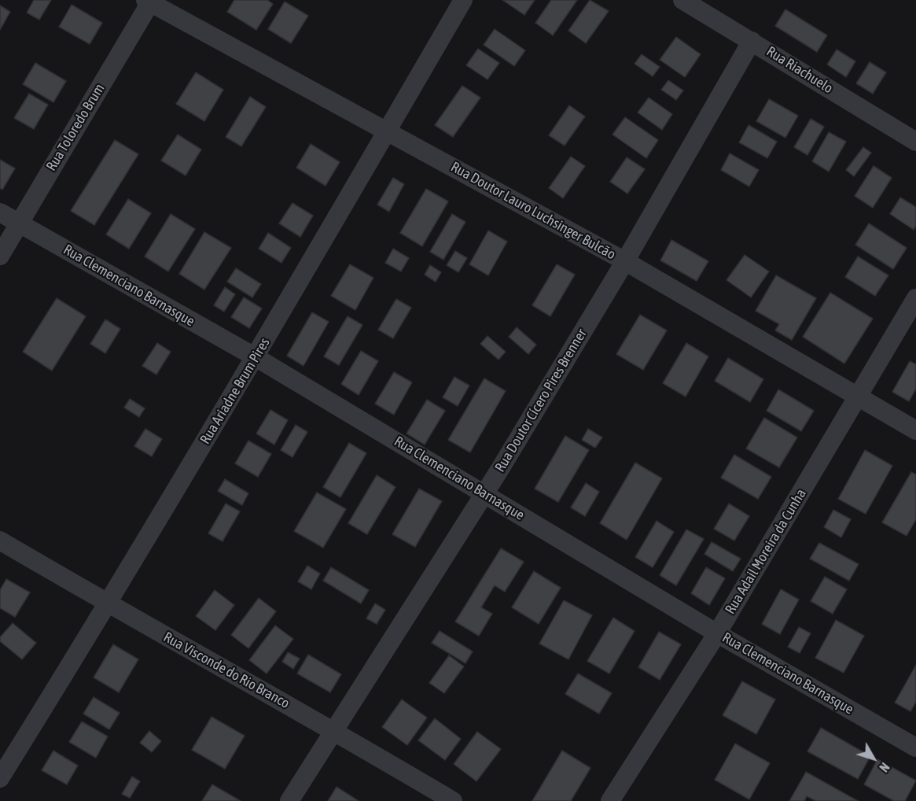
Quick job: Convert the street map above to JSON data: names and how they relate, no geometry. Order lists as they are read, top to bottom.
{
  "streets": {
    "street": [
      "Rua Riachuelo",
      "Rua Toloredo Brum",
      "Rua Doutor Lauro Luchsinger Bulcão",
      "Rua Clemenciano Barnasque",
      "Rua Ariadne Brum Pires",
      "Rua Doutor Cícero Pires Brenner",
      "Rua Adail Moreira da Cunha",
      "Rua Visconde do Rio Branco"
    ]
  },
  "crossings": [
    ["Rua Riachuelo", "Rua Doutor Cícero Pires Brenner"],
    ["Rua Toloredo Brum", "Rua Doutor Lauro Luchsinger Bulcão"],
    ["Rua Toloredo Brum", "Rua Clemenciano Barnasque"],
    ["Rua Doutor Lauro Luchsinger Bulcão", "Rua Ariadne Brum Pires"],
    ["Rua Doutor Lauro Luchsinger Bulcão", "Rua Doutor Cícero Pires Brenner"],
    ["Rua Doutor Lauro Luchsinger Bulcão", "Rua Adail Moreira da Cunha"],
    ["Rua Clemenciano Barnasque", "Rua Ariadne Brum Pires"],
    ["Rua Clemenciano Barnasque", "Rua Doutor Cícero Pires Brenner"],
    ["Rua Clemenciano Barnasque", "Rua Adail Moreira da Cunha"],
    ["Rua Ariadne Brum Pires", "Rua Visconde do Rio Branco"],
    ["Rua Doutor Cícero Pires Brenner", "Rua Visconde do Rio Branco"]
  ],
  "north": "bottom right"
}
